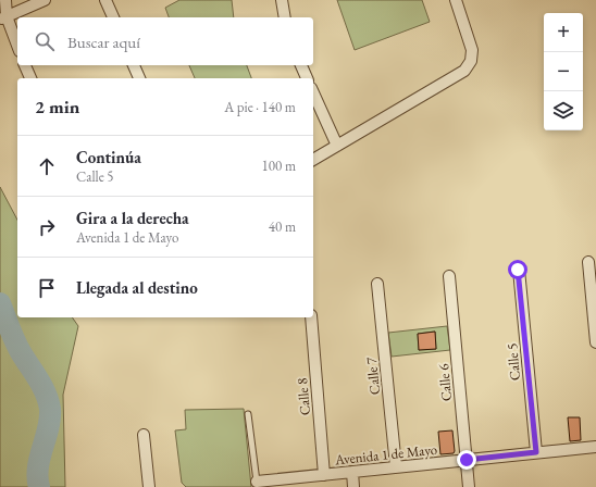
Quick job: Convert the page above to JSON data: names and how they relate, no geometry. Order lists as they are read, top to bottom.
{
  "streets": {
    "street": [
      "Calle 5",
      "Calle 7",
      "Calle 6",
      "Calle 8",
      "Avenida 1 de Mayo"
    ]
  },
  "crossings": [
    ["Calle 5", "Avenida 1 de Mayo"],
    ["Calle 7", "Avenida 1 de Mayo"],
    ["Calle 6", "Avenida 1 de Mayo"],
    ["Calle 8", "Avenida 1 de Mayo"]
  ],
  "page": {
    "map_buttons": ["+", "−"],
    "search": "Buscar aquí",
    "heading": ["2 min", "A pie · 140 m"],
    "list": [
      ["Continúa", "Calle 5", "100 m"],
      ["Gira a la derecha", "Avenida 1 de Mayo", "40 m"],
      "Llegada al destino"
    ]
  }
}
